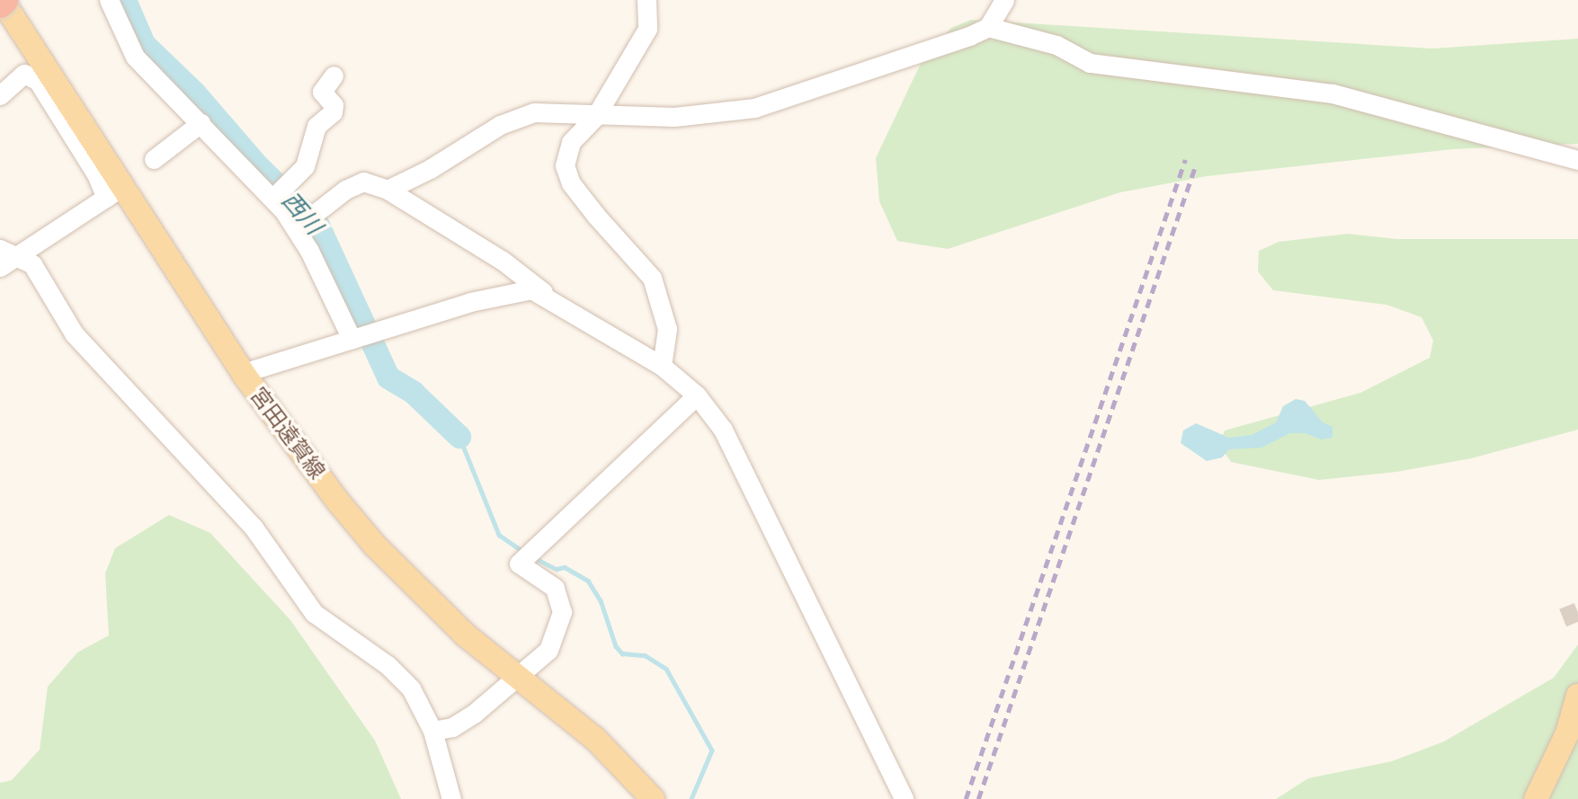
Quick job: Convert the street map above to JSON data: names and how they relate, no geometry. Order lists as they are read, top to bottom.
{
  "streets": {
    "main road": ["宮田遠賀線"]
  },
  "water": ["西川"]
}
